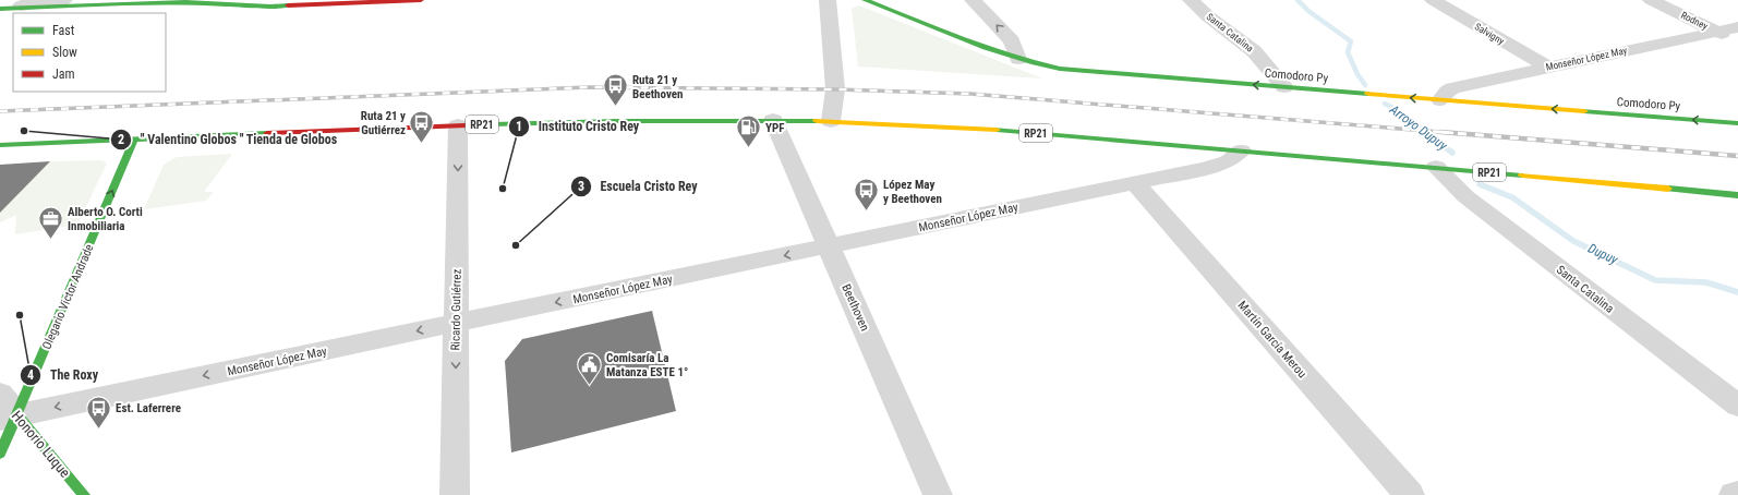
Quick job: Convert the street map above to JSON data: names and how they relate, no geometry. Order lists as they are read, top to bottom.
{
  "streets": {
    "main road": [
      "Comodoro Py",
      "RP21",
      "Olegario Victor Andrade",
      "Honorio Luque"
    ],
    "street": [
      "Rodney",
      "Santa Catalina",
      "Salvigny",
      "Monseñor López May",
      "Beethoven",
      "Ricardo Gutiérrez",
      "Martín García Merou"
    ]
  },
  "crossings": [
    ["Rodney", "Monseñor López May"],
    ["Santa Catalina", "Comodoro Py"],
    ["Santa Catalina", "RP21"],
    ["Salvigny", "Monseñor López May"],
    ["Monseñor López May", "Comodoro Py"],
    ["Monseñor López May", "RP21"],
    ["Monseñor López May", "Olegario Victor Andrade"],
    ["Monseñor López May", "Beethoven"],
    ["Monseñor López May", "Ricardo Gutiérrez"],
    ["Monseñor López May", "Martín García Merou"],
    ["Monseñor López May", "Honorio Luque"],
    ["RP21", "Olegario Victor Andrade"],
    ["RP21", "Beethoven"],
    ["RP21", "Ricardo Gutiérrez"],
    ["Olegario Victor Andrade", "Honorio Luque"]
  ],
  "one_way": ["Monseñor López May", "Olegario Victor Andrade", "Ricardo Gutiérrez"],
  "water": ["Arroyo Dupuy", "Dupuy"],
  "places": {
    "bus stop": [
      "Ruta 21 y Beethoven",
      "Ruta 21 y Gutiérrez",
      "López May y Beethoven",
      "Est. Laferrere"
    ],
    "other": [
      "'' Valentino Globos '' Tienda de Globos",
      "Instituto Cristo Rey",
      "Escuela Cristo Rey",
      "The Roxy"
    ],
    "fuel station": ["YPF"],
    "office": ["Alberto O. Corti Inmobiliaria"],
    "public building": ["Comisaría La Matanza ESTE 1°"]
  },
  "legend": ["Fast", "Slow", "Jam"]
}
